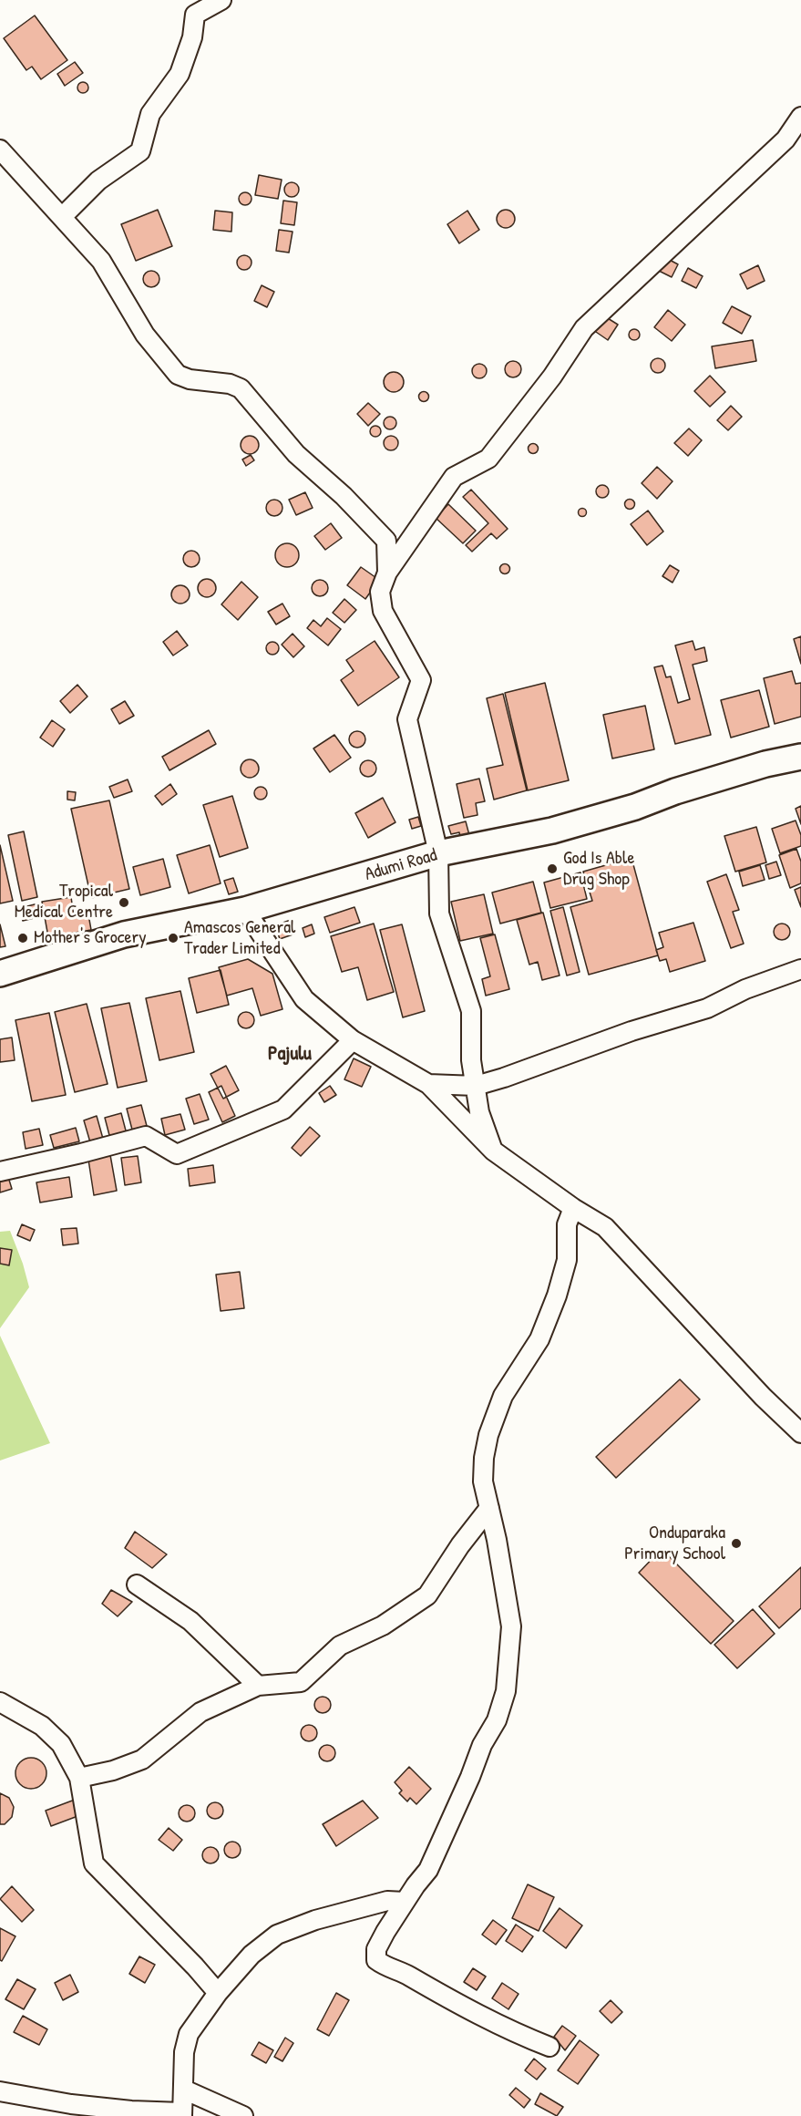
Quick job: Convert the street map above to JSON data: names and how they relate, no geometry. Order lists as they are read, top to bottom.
{
  "streets": {
    "main road": ["Adumi Road"]
  },
  "districts": ["Pajulu"],
  "places": [
    "God Is Able Drug Shop",
    "Tropical Medical Centre",
    "Mother's Grocery",
    "Amascos General Trader Limited",
    "Onduparaka Primary School"
  ]
}
